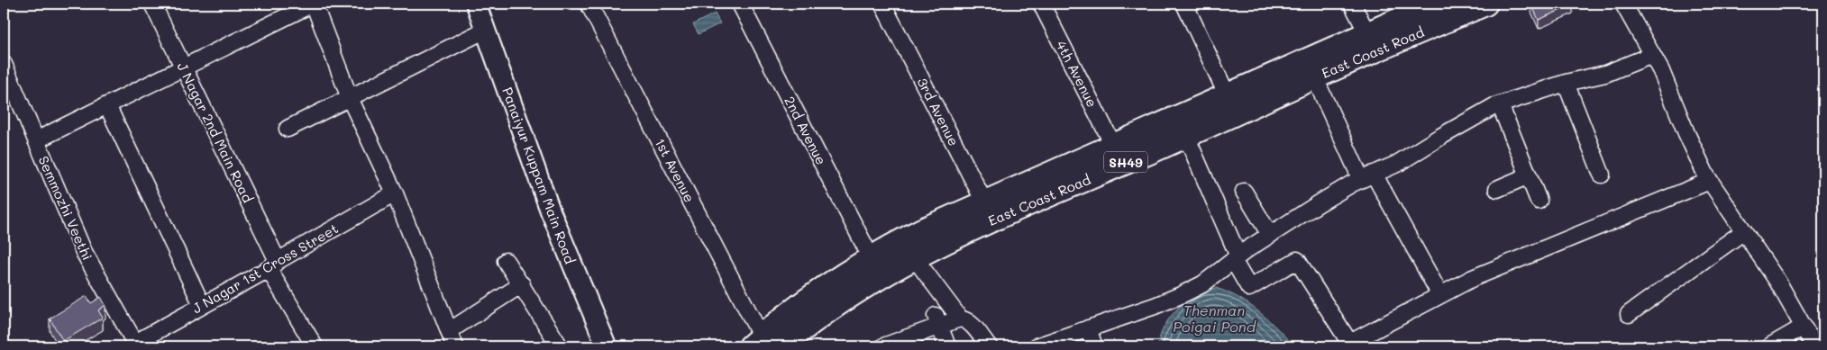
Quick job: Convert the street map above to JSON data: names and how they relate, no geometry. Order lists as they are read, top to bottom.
{
  "streets": {
    "main road": ["East Coast Road", "SH49"],
    "street": [
      "4th Avenue",
      "3rd Avenue",
      "2nd Avenue",
      "J Nagar 2nd Main Road",
      "1st Avenue",
      "Panaiyur Kuppam Main Road",
      "Semmozhi Veethi",
      "J Nagar 1st Cross Street"
    ]
  },
  "crossings": [
    ["East Coast Road", "4th Avenue"],
    ["East Coast Road", "3rd Avenue"],
    ["East Coast Road", "2nd Avenue"],
    ["East Coast Road", "1st Avenue"],
    ["J Nagar 2nd Main Road", "J Nagar 1st Cross Street"],
    ["Semmozhi Veethi", "J Nagar 1st Cross Street"]
  ],
  "water": ["Thenman Poigai Pond"]
}
